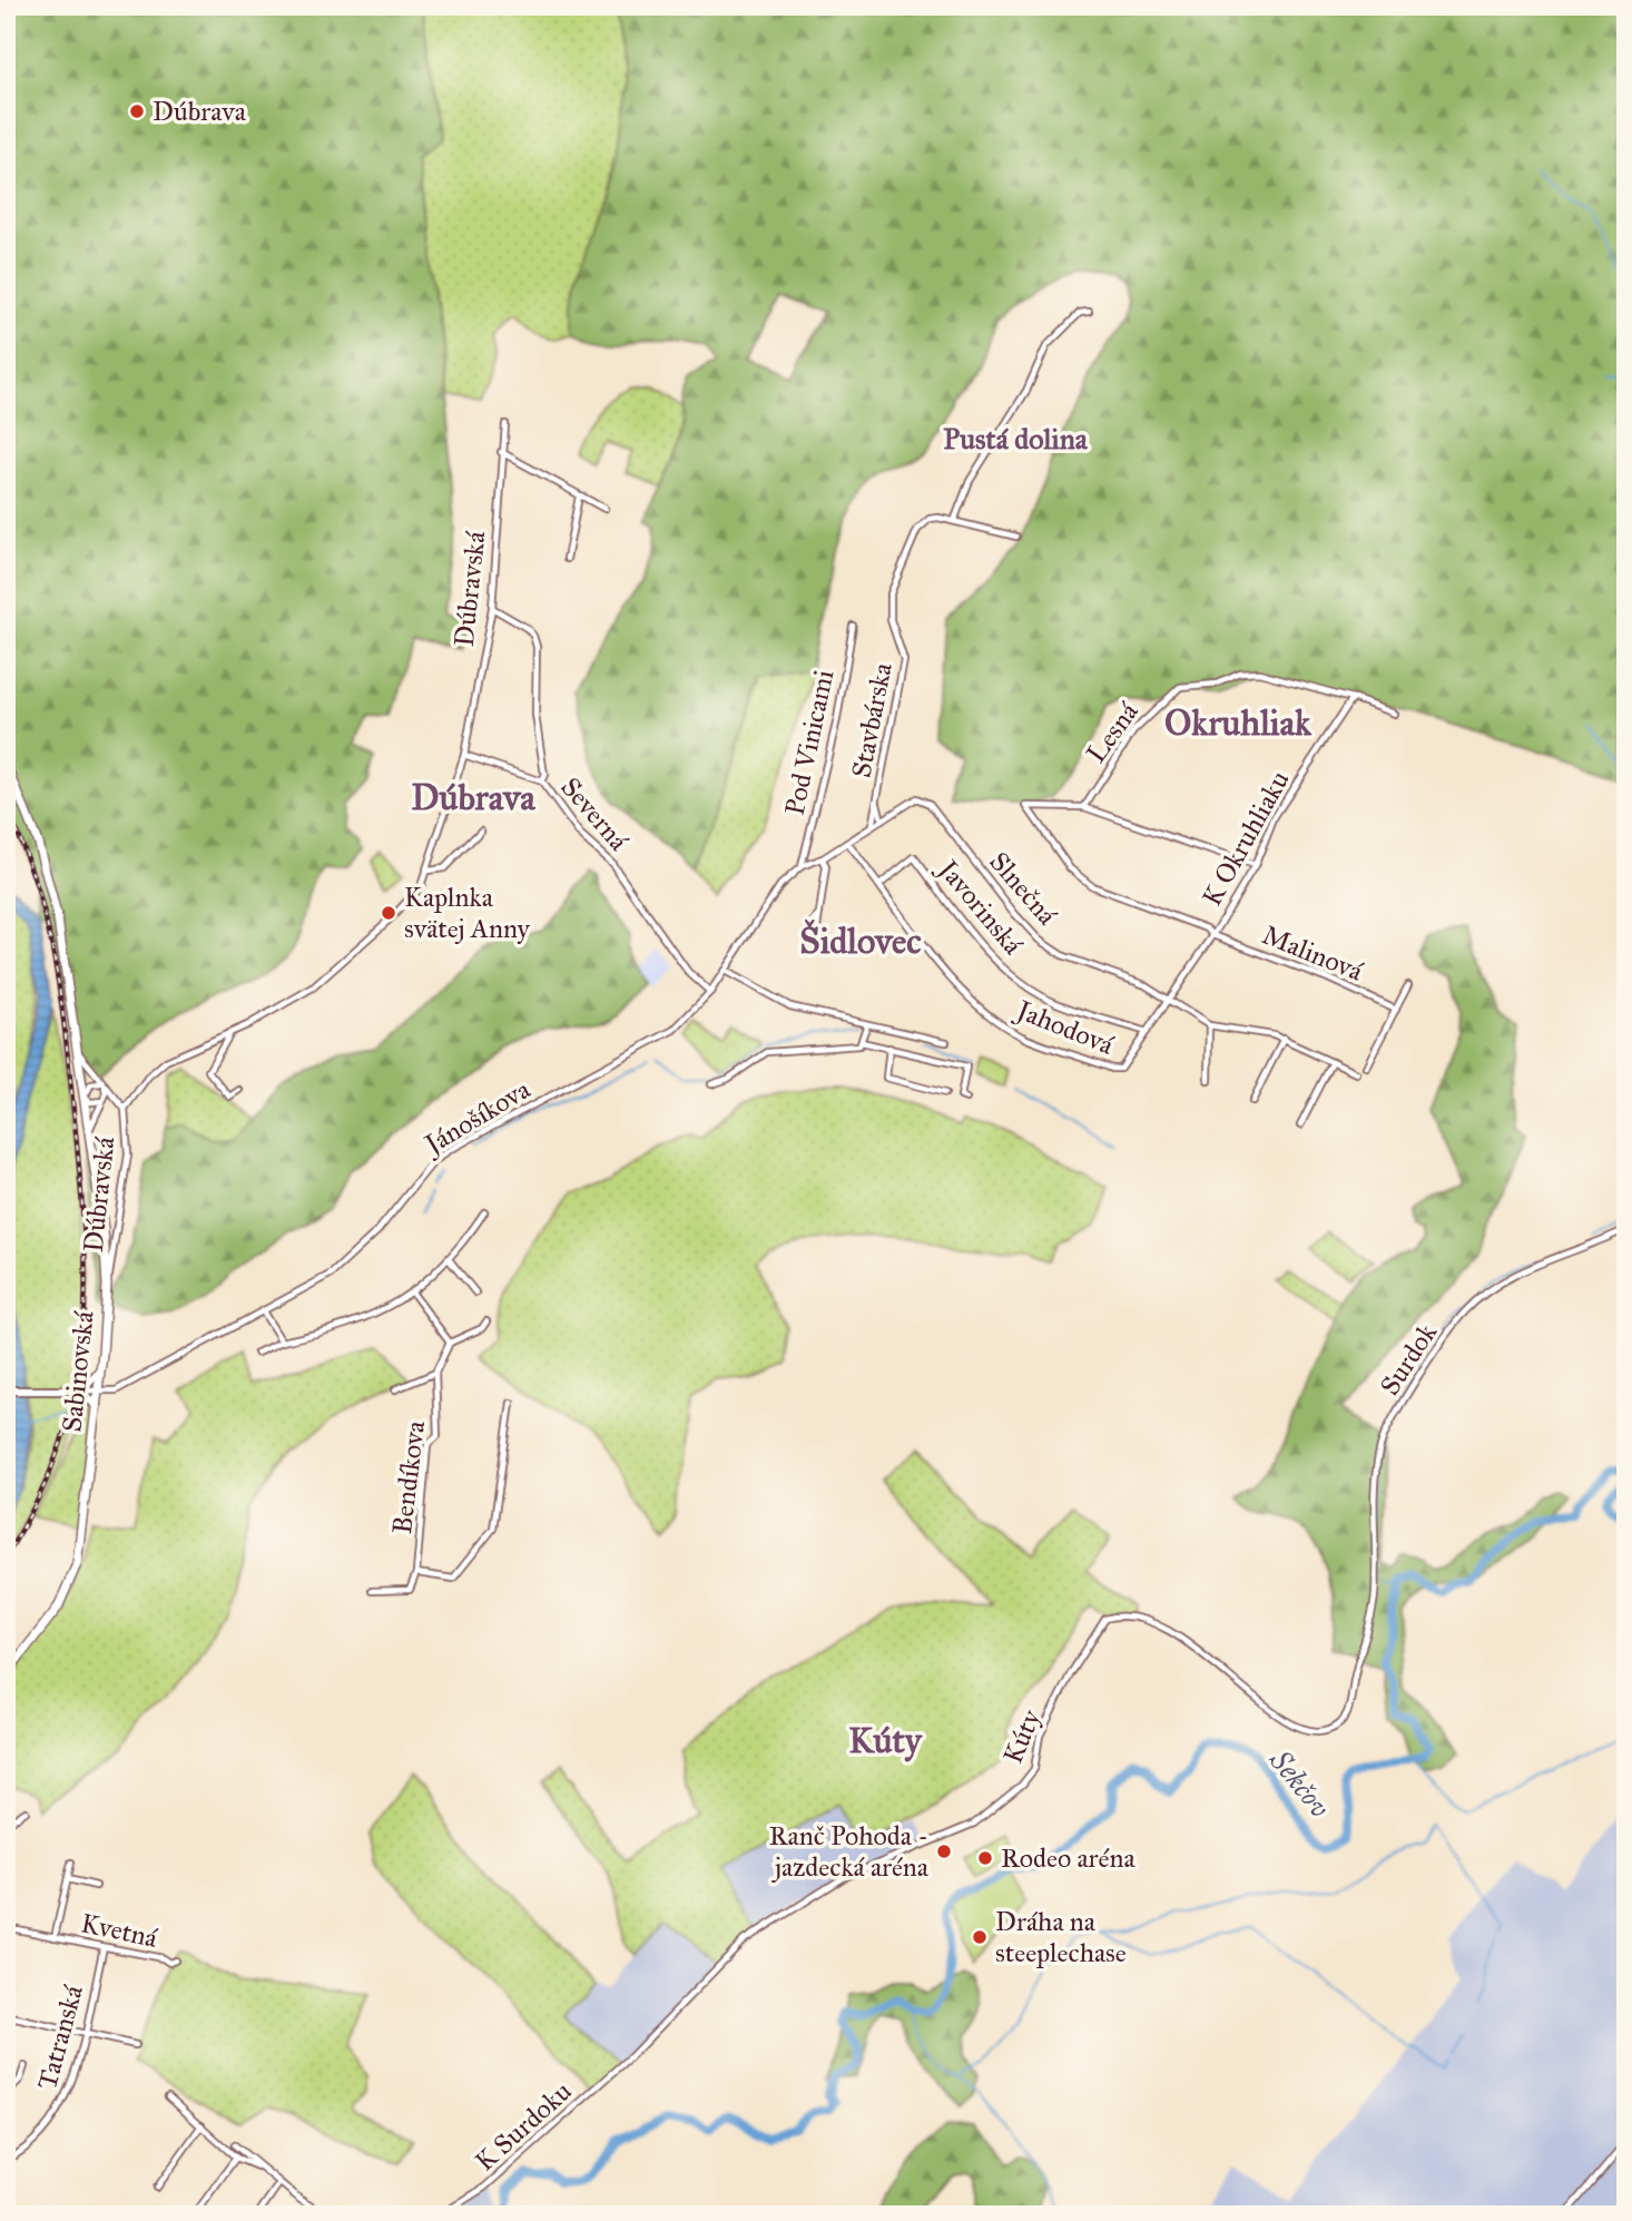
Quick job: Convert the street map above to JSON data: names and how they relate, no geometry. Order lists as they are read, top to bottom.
{
  "streets": {
    "main road": ["Sabinovská"],
    "street": [
      "Dúbravská",
      "Stavbárska",
      "Lesná",
      "Pod Vinicami",
      "Severná",
      "K Okruhliaku",
      "Slnečná",
      "Javorinská",
      "Malinová",
      "Jahodová",
      "Jánošíkova",
      "Surdok",
      "Bendíkova",
      "Kúty",
      "Kvetná",
      "Tatranská",
      "K Surdoku"
    ]
  },
  "crossings": [
    ["Dúbravská", "Severná"],
    ["Dúbravská", "Sabinovská"],
    ["Stavbárska", "Slnečná"],
    ["Lesná", "K Okruhliaku"],
    ["Lesná", "Malinová"],
    ["Severná", "Jánošíkova"],
    ["K Okruhliaku", "Slnečná"],
    ["K Okruhliaku", "Javorinská"],
    ["K Okruhliaku", "Malinová"],
    ["K Okruhliaku", "Jahodová"],
    ["Javorinská", "Jahodová"],
    ["Jánošíkova", "Sabinovská"],
    ["Surdok", "Kúty"],
    ["Kúty", "K Surdoku"],
    ["Kvetná", "Tatranská"]
  ],
  "districts": [
    "Pustá dolina",
    "Okruhliak",
    "Dúbrava",
    "Šidlovec",
    "Kúty"
  ],
  "water": ["Sekčov"],
  "places": [
    "Dúbrava",
    "Kaplnka svätej Anny",
    "Ranč Pohoda - jazdecká aréna",
    "Rodeo aréna",
    "Dráha na steeplechase"
  ]
}
